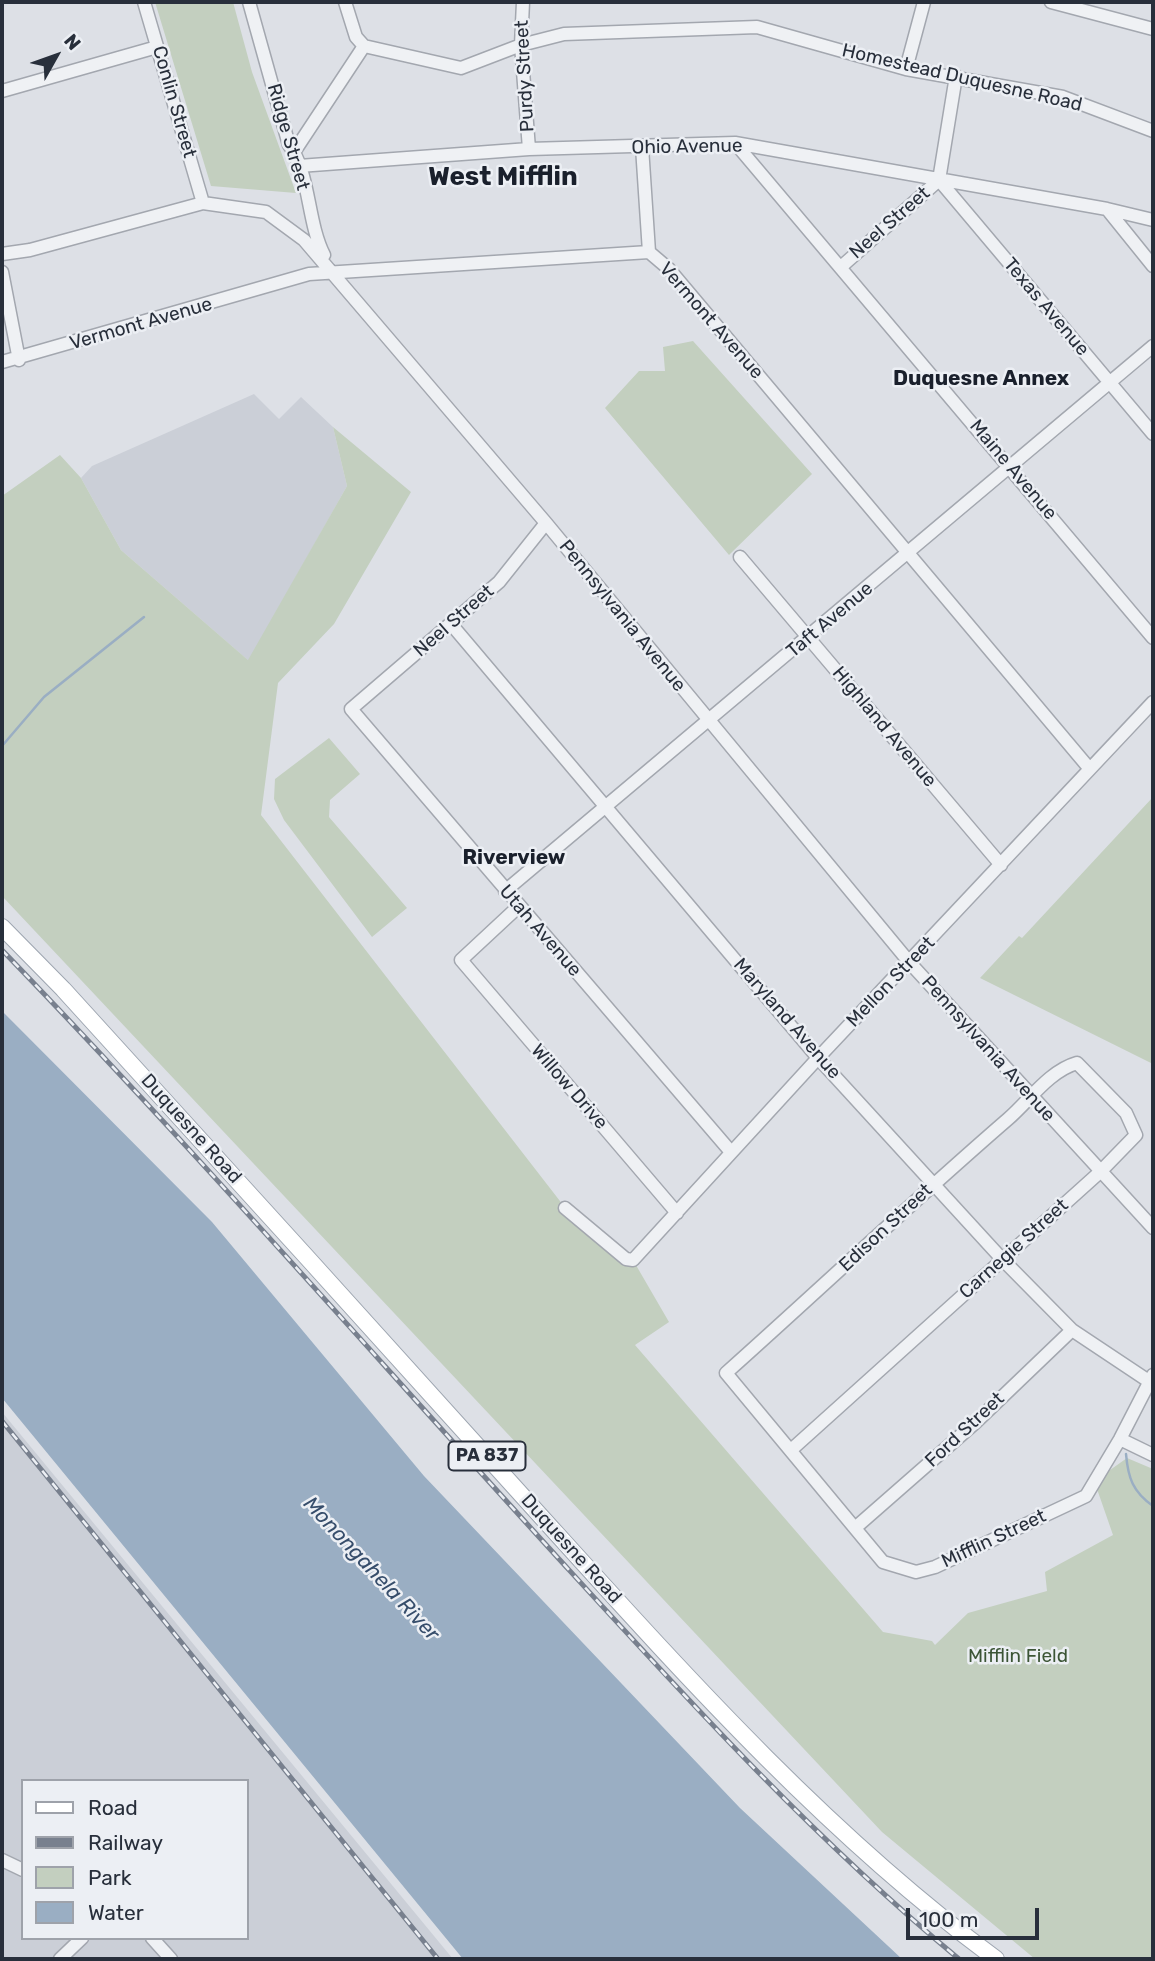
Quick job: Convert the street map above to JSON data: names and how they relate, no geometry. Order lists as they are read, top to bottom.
{
  "streets": {
    "main road": ["Duquesne Road", "PA 837"],
    "street": [
      "Purdy Street",
      "Homestead Duquesne Road",
      "Conlin Street",
      "Ridge Street",
      "Ohio Avenue",
      "Neel Street",
      "Texas Avenue",
      "Vermont Avenue",
      "Maine Avenue",
      "Pennsylvania Avenue",
      "Taft Avenue",
      "Highland Avenue",
      "Utah Avenue",
      "Mellon Street",
      "Maryland Avenue",
      "Willow Drive",
      "Edison Street",
      "Carnegie Street",
      "Ford Street",
      "Mifflin Street"
    ]
  },
  "crossings": [
    ["Purdy Street", "Homestead Duquesne Road"],
    ["Purdy Street", "Ohio Avenue"],
    ["Conlin Street", "Pennsylvania Avenue"],
    ["Ridge Street", "Ohio Avenue"],
    ["Ridge Street", "Vermont Avenue"],
    ["Ridge Street", "Pennsylvania Avenue"],
    ["Ohio Avenue", "Neel Street"],
    ["Ohio Avenue", "Texas Avenue"],
    ["Ohio Avenue", "Maine Avenue"],
    ["Neel Street", "Texas Avenue"],
    ["Neel Street", "Maine Avenue"],
    ["Neel Street", "Pennsylvania Avenue"],
    ["Neel Street", "Utah Avenue"],
    ["Neel Street", "Maryland Avenue"],
    ["Texas Avenue", "Taft Avenue"],
    ["Vermont Avenue", "Pennsylvania Avenue"],
    ["Vermont Avenue", "Taft Avenue"],
    ["Vermont Avenue", "Mellon Street"],
    ["Maine Avenue", "Taft Avenue"],
    ["Pennsylvania Avenue", "Taft Avenue"],
    ["Pennsylvania Avenue", "Mellon Street"],
    ["Pennsylvania Avenue", "Edison Street"],
    ["Pennsylvania Avenue", "Carnegie Street"],
    ["Taft Avenue", "Highland Avenue"],
    ["Taft Avenue", "Utah Avenue"],
    ["Taft Avenue", "Maryland Avenue"],
    ["Highland Avenue", "Mellon Street"],
    ["Utah Avenue", "Mellon Street"],
    ["Utah Avenue", "Willow Drive"],
    ["Mellon Street", "Maryland Avenue"],
    ["Mellon Street", "Willow Drive"],
    ["Maryland Avenue", "Edison Street"],
    ["Maryland Avenue", "Carnegie Street"],
    ["Maryland Avenue", "Ford Street"],
    ["Maryland Avenue", "Mifflin Street"],
    ["Edison Street", "Carnegie Street"],
    ["Edison Street", "Mifflin Street"],
    ["Carnegie Street", "Mifflin Street"],
    ["Ford Street", "Mifflin Street"]
  ],
  "districts": ["West Mifflin", "Duquesne Annex", "Riverview"],
  "water": ["Monongahela River"],
  "parks": ["Mifflin Field"],
  "legend": [
    "Road",
    "Railway",
    "Park",
    "Water"
  ],
  "scale_bar": "100 m",
  "north": "top right"
}
